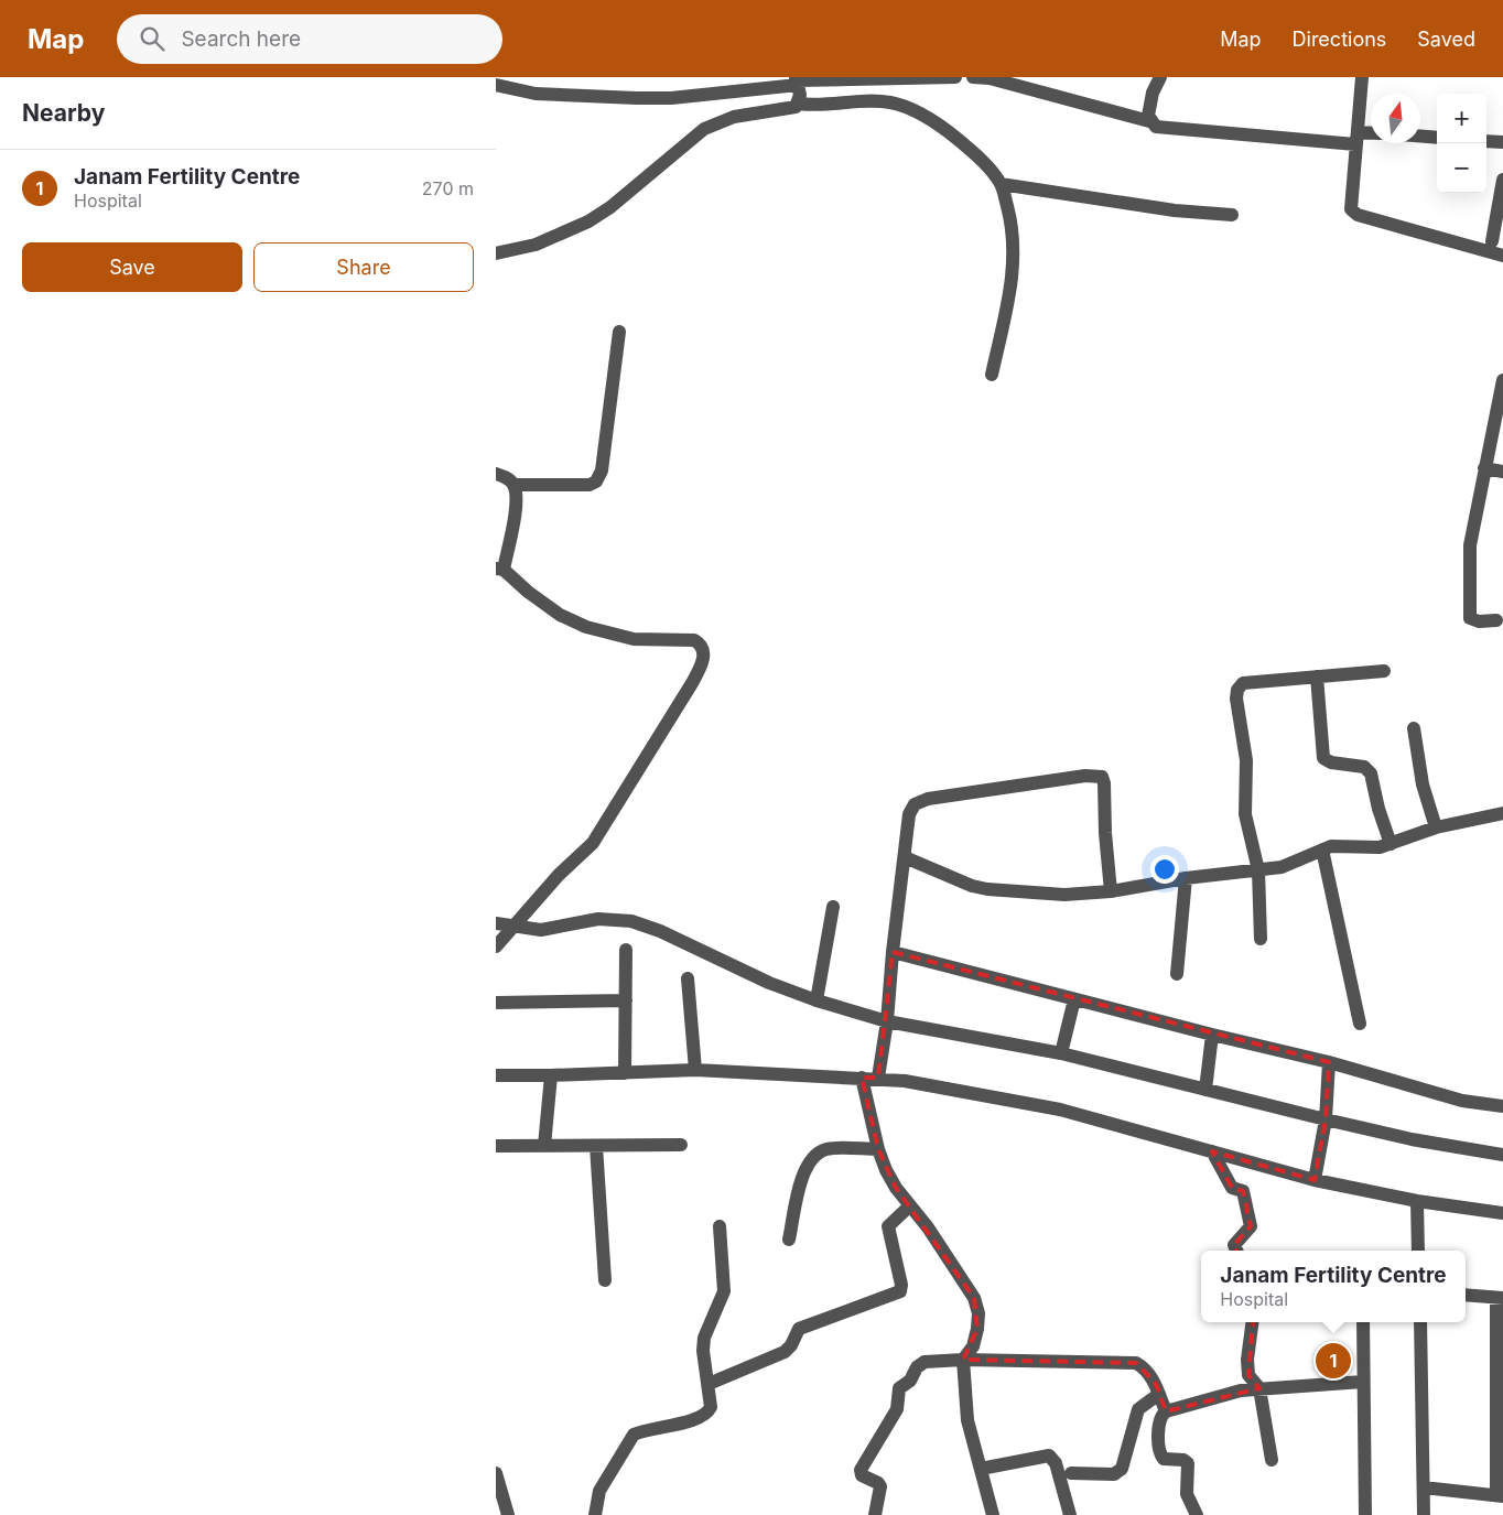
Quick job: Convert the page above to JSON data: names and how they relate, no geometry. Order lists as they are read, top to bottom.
{
  "north": "top",
  "page": {
    "header": "Map",
    "search": "Search here",
    "nav": ["Map", "Directions", "Saved"],
    "heading": "Nearby",
    "map_buttons": ["+", "−"],
    "list": [
      {
        "mark": "1",
        "name": "Janam Fertility Centre",
        "note": "Hospital",
        "value": "270 m"
      }
    ],
    "buttons": ["Save", "Share"],
    "popup": ["Janam Fertility Centre", "Hospital"],
    "pins": "1"
  }
}
